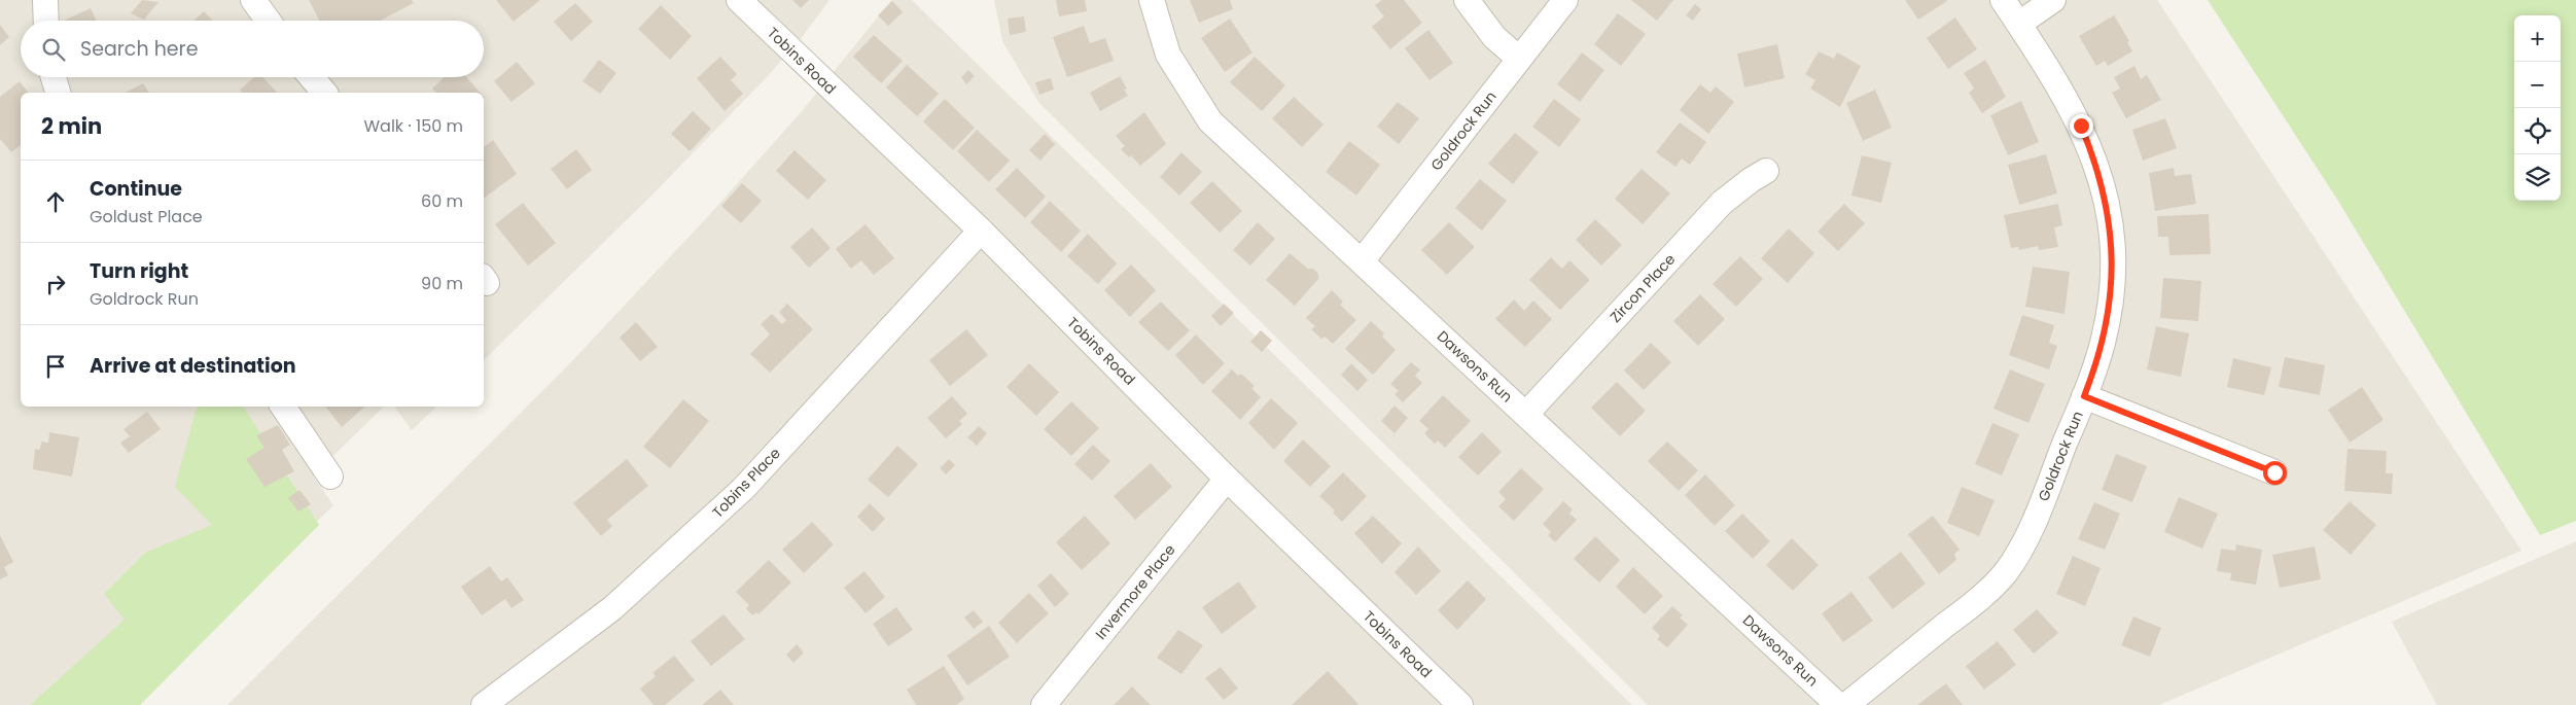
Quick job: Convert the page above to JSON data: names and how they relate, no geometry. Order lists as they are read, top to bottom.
{
  "streets": {
    "street": [
      "Tobins Road",
      "Goldrock Run",
      "Zircon Place",
      "Dawsons Run",
      "Tobins Place",
      "Invermore Place"
    ]
  },
  "crossings": [
    ["Tobins Road", "Tobins Place"],
    ["Tobins Road", "Invermore Place"],
    ["Goldrock Run", "Dawsons Run"],
    ["Zircon Place", "Dawsons Run"]
  ],
  "page": {
    "map_buttons": ["+", "−"],
    "search": "Search here",
    "heading": ["2 min", "Walk · 150 m"],
    "list": [
      ["Continue", "Goldust Place", "60 m"],
      ["Turn right", "Goldrock Run", "90 m"],
      "Arrive at destination"
    ]
  }
}
